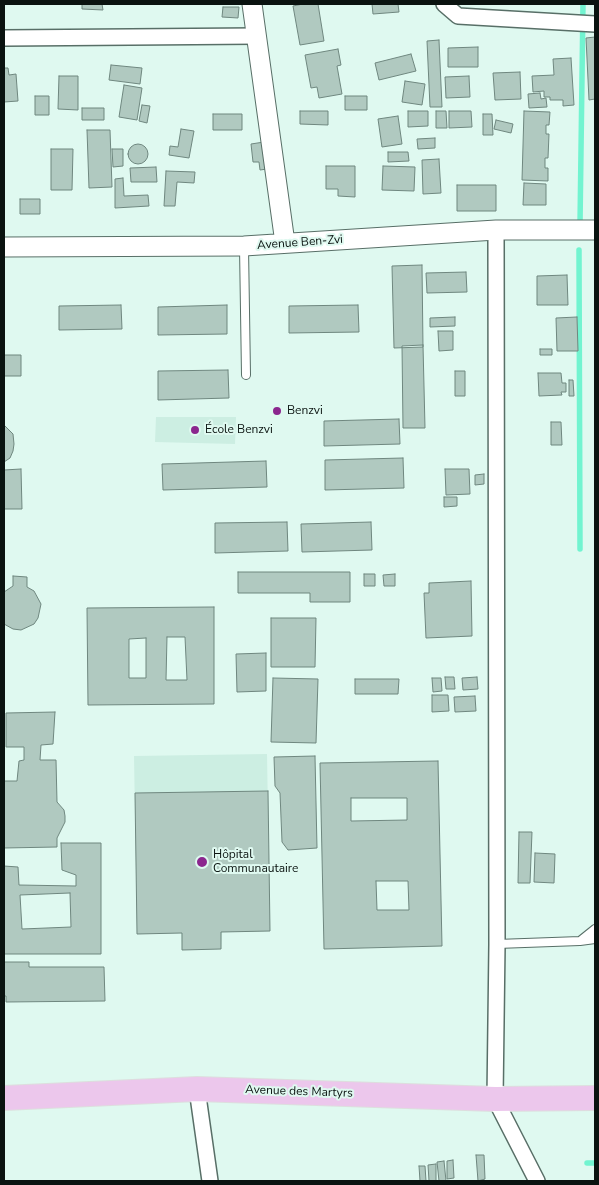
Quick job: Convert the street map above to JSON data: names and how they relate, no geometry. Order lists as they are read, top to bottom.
{
  "streets": {
    "main road": ["Avenue des Martyrs"],
    "street": ["Avenue Ben-Zvi"]
  },
  "places": ["Benzvi", "École Benzvi", "Hôpital Communautaire"]
}
